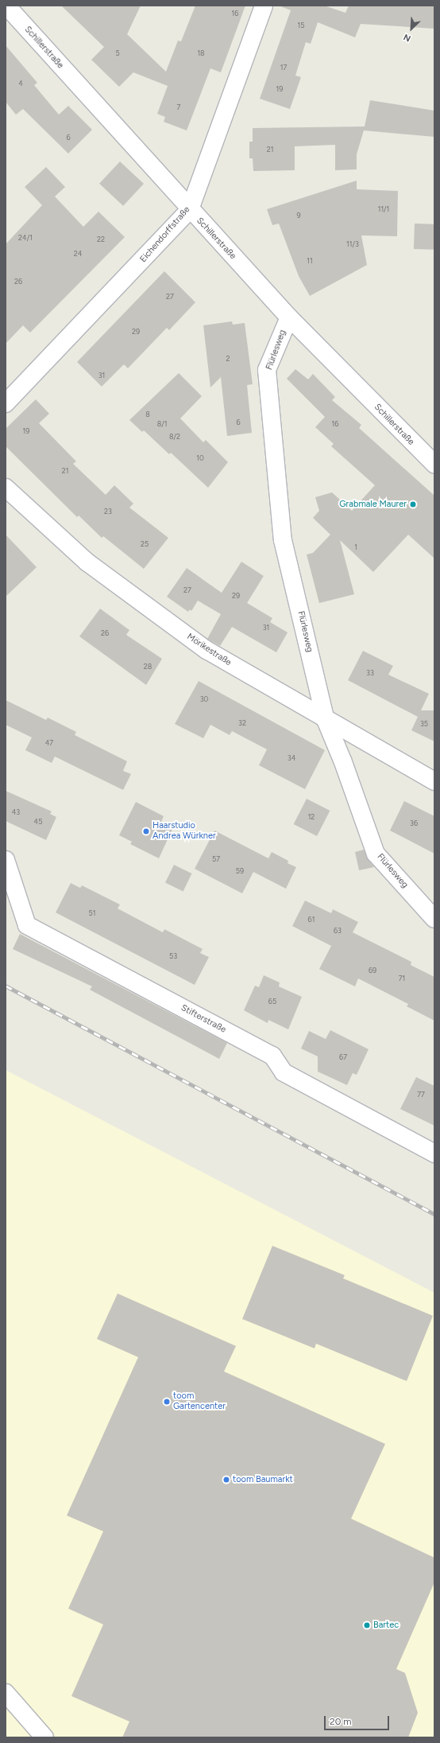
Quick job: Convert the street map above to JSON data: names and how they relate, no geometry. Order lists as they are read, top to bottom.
{
  "streets": {
    "street": [
      "Schillerstraße",
      "Eichendorffstraße",
      "Flürlesweg",
      "Mörikestraße",
      "Stifterstraße"
    ]
  },
  "crossings": [
    ["Schillerstraße", "Eichendorffstraße"],
    ["Schillerstraße", "Flürlesweg"],
    ["Flürlesweg", "Mörikestraße"]
  ],
  "places": [
    "Grabmale Maurer",
    "Haarstudio Andrea Würkner",
    "toom Gartencenter",
    "toom Baumarkt",
    "Bartec"
  ],
  "house_numbers": [
    "16",
    "15",
    "5",
    "18",
    "17",
    "4",
    "19",
    "7",
    "6",
    "21",
    "11/1",
    "9",
    "24/1",
    "22",
    "11/3",
    "24",
    "11",
    "26",
    "27",
    "29",
    "2",
    "31",
    "8",
    "6",
    "8/1",
    "16",
    "19",
    "8/2",
    "10",
    "21",
    "23",
    "25",
    "1",
    "27",
    "29",
    "31",
    "26",
    "28",
    "33",
    "30",
    "32",
    "35",
    "47",
    "34",
    "43",
    "12",
    "45",
    "36",
    "57",
    "59",
    "51",
    "61",
    "63",
    "53",
    "69",
    "71",
    "65",
    "67",
    "77"
  ],
  "scale_bar": "20 m",
  "north": "bottom left"
}
